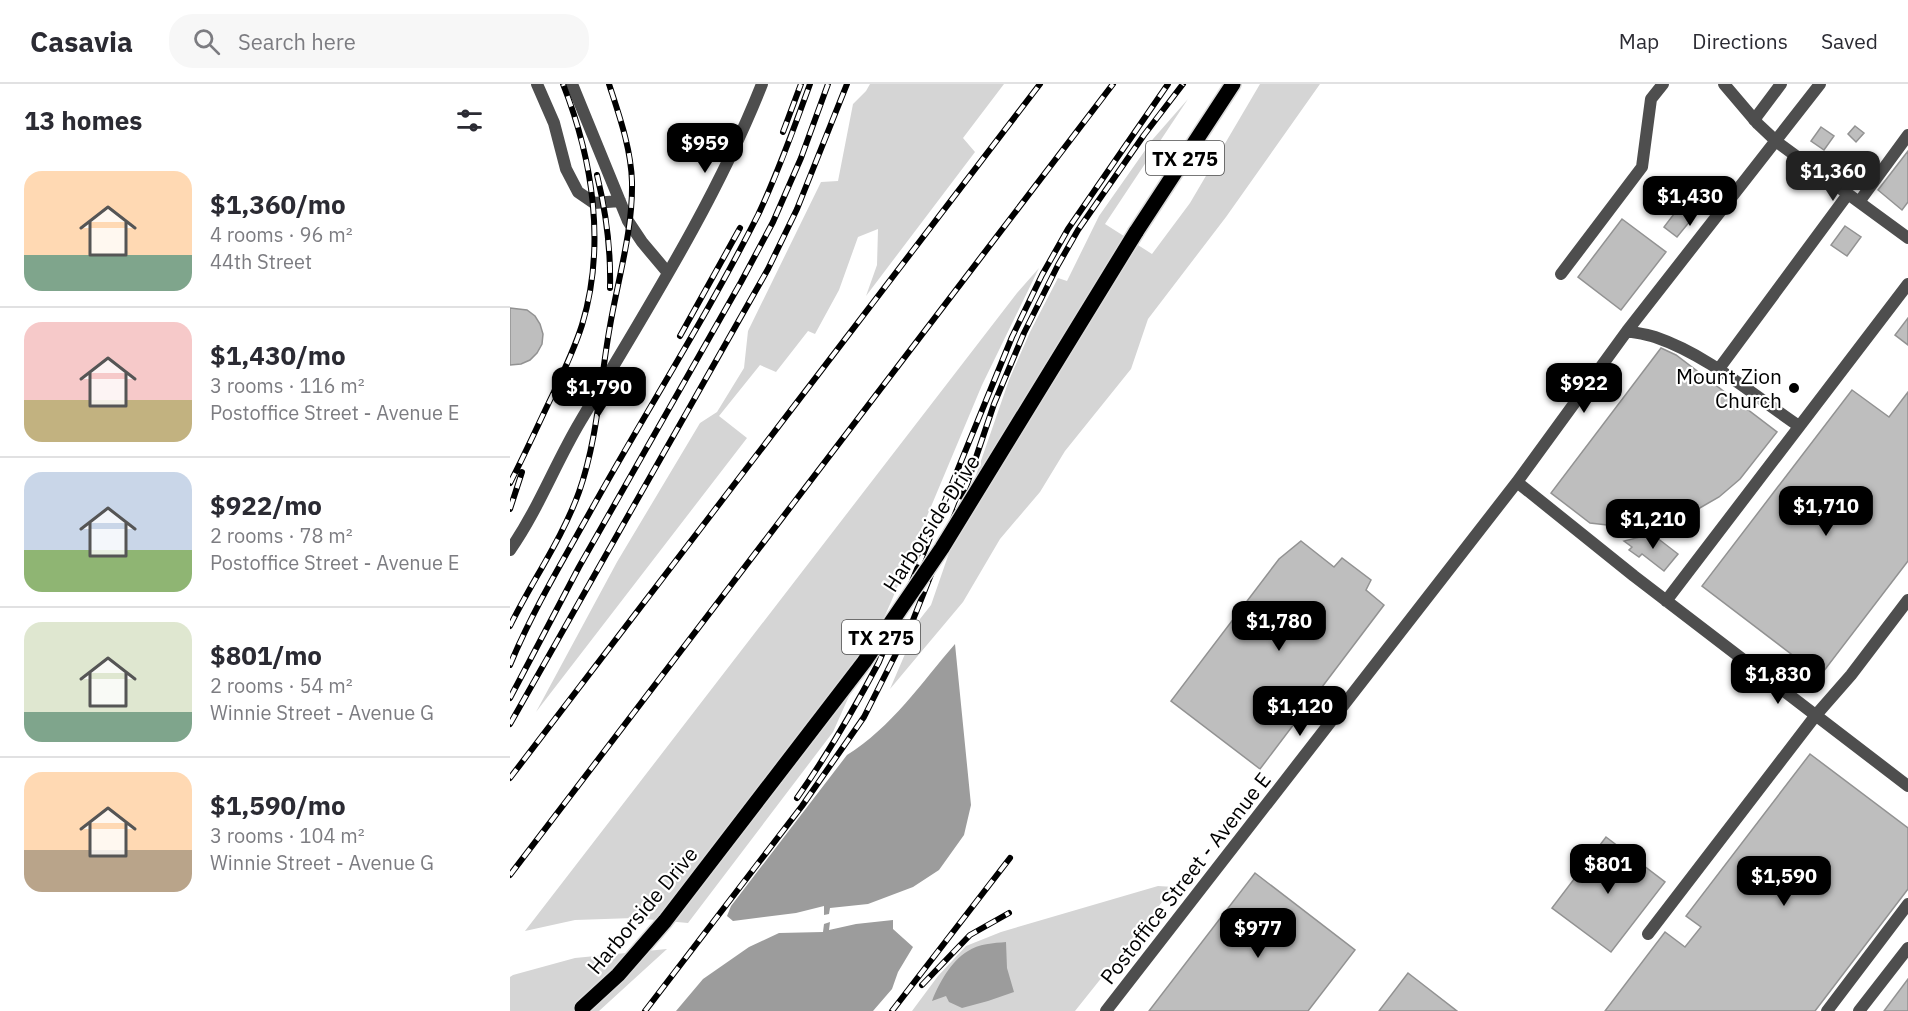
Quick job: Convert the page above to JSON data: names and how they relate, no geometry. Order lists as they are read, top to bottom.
{
  "streets": {
    "main road": ["TX 275", "Harborside Drive"],
    "street": ["Postoffice Street - Avenue E"]
  },
  "places": ["Mount Zion Church"],
  "page": {
    "header": "Casavia",
    "search": "Search here",
    "nav": ["Map", "Directions", "Saved"],
    "heading": "13 homes",
    "price": [
      "$959",
      "$1,360",
      "$1,430",
      "$922",
      "$1,790",
      "$1,710",
      "$1,210",
      "$1,780",
      "$1,830",
      "$1,120",
      "$801",
      "$1,590",
      "$977"
    ],
    "list": [
      {
        "name": "$1,360/mo",
        "note": "4 rooms · 96 m² · 44th Street"
      },
      {
        "name": "$1,430/mo",
        "note": "3 rooms · 116 m² · Postoffice Street - Avenue E"
      },
      {
        "name": "$922/mo",
        "note": "2 rooms · 78 m² · Postoffice Street - Avenue E"
      },
      {
        "name": "$801/mo",
        "note": "2 rooms · 54 m² · Winnie Street - Avenue G"
      },
      {
        "name": "$1,590/mo",
        "note": "3 rooms · 104 m² · Winnie Street - Avenue G"
      }
    ]
  }
}
